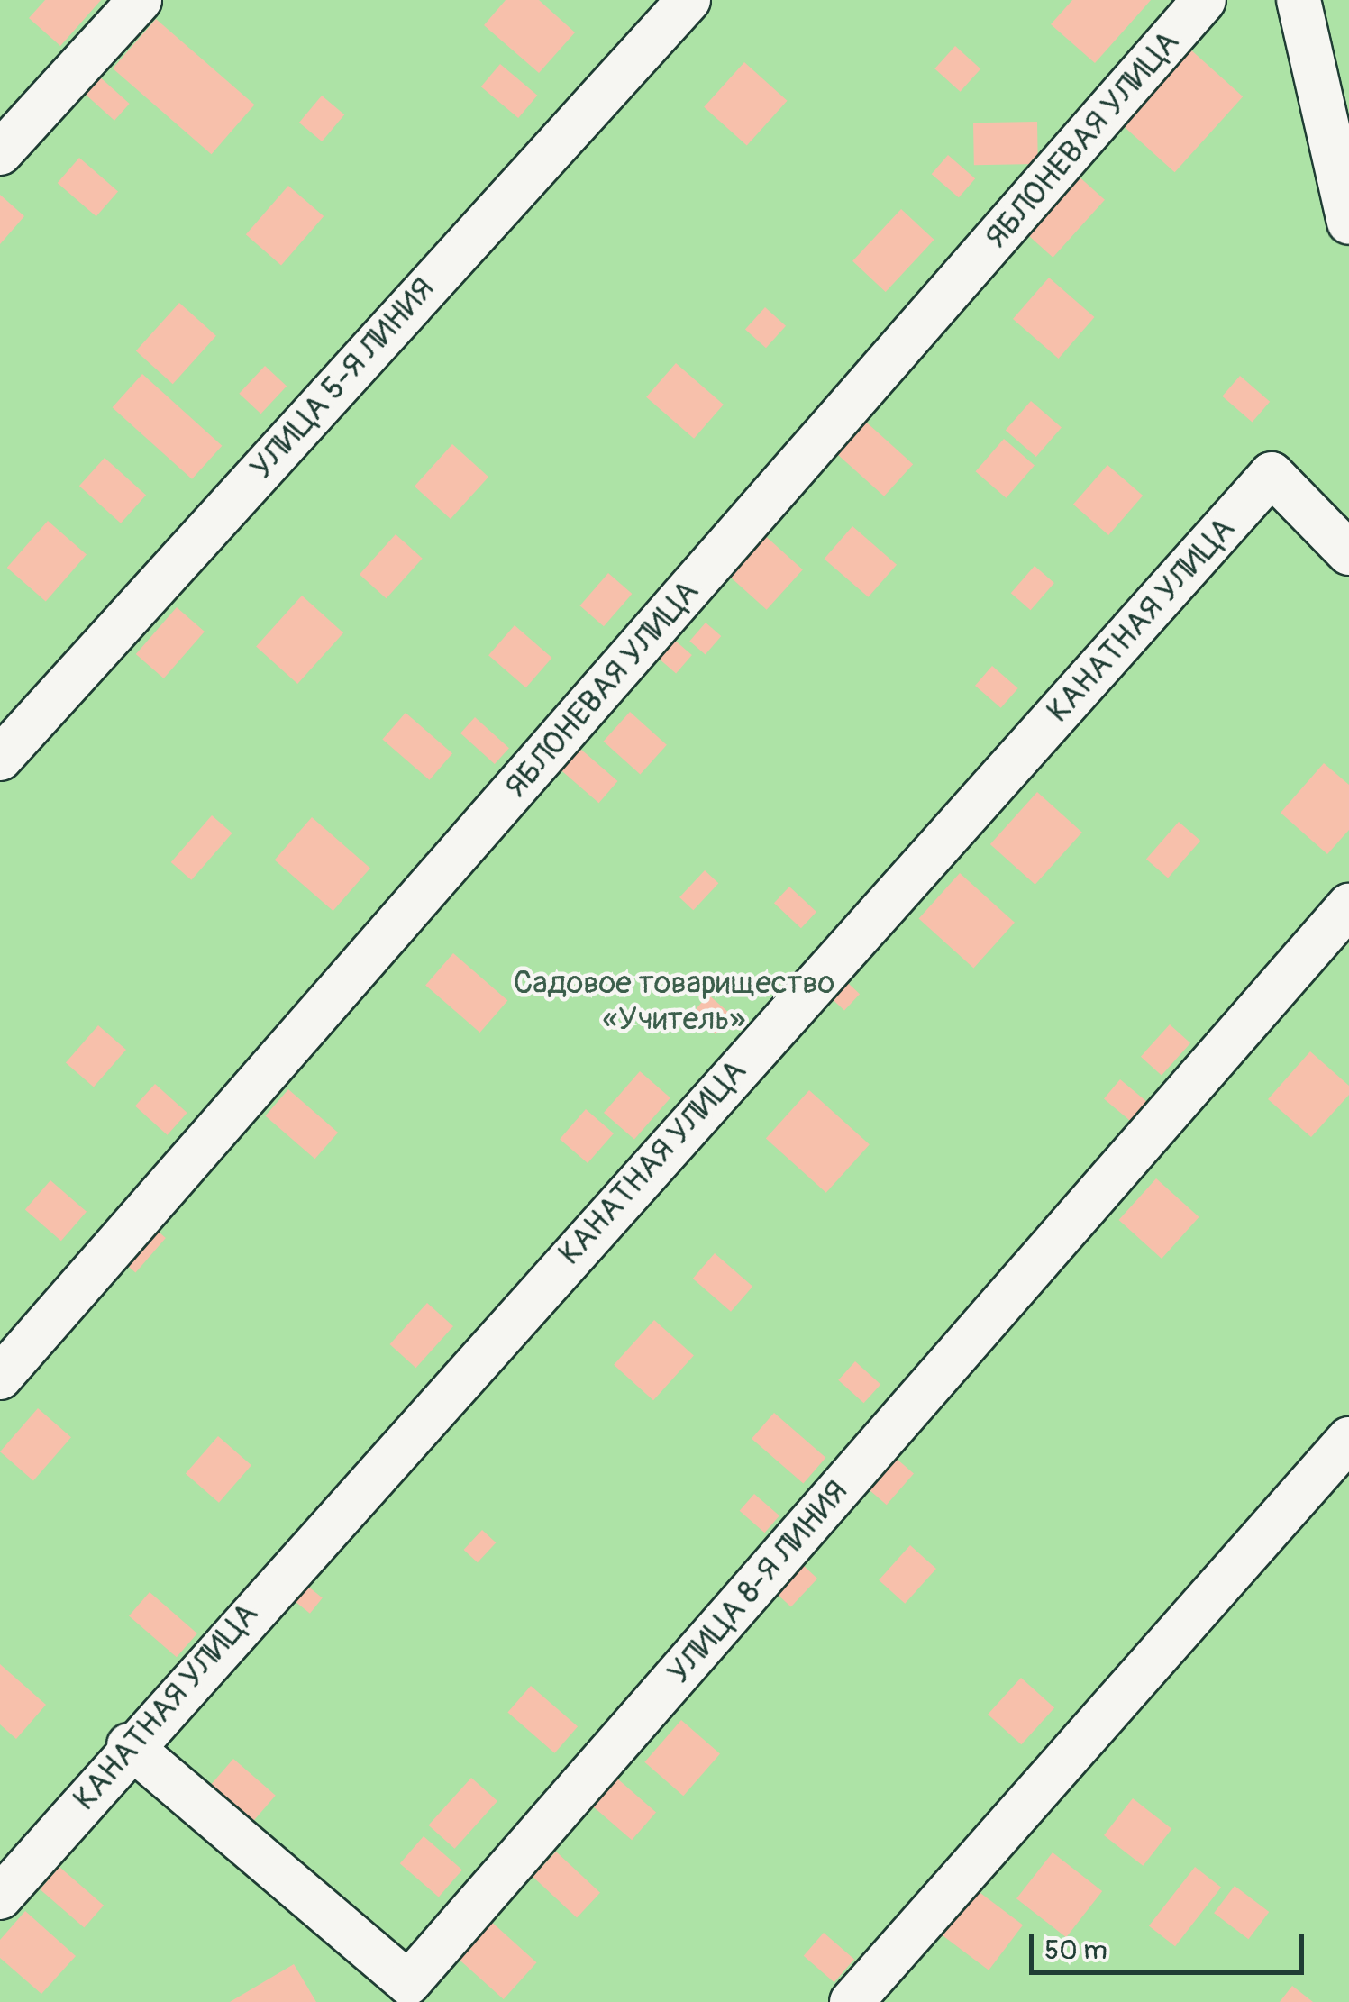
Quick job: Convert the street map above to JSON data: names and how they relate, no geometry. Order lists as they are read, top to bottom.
{
  "streets": {
    "street": [
      "ЯБЛОНЕВАЯ УЛИЦА",
      "УЛИЦА 5-Я ЛИНИЯ",
      "КАНАТНАЯ УЛИЦА",
      "УЛИЦА 8-Я ЛИНИЯ"
    ]
  },
  "crossings": [
    ["КАНАТНАЯ УЛИЦА", "УЛИЦА 8-Я ЛИНИЯ"]
  ],
  "parks": ["Садовое товарищество «Учитель»"],
  "scale_bar": "50 m"
}
